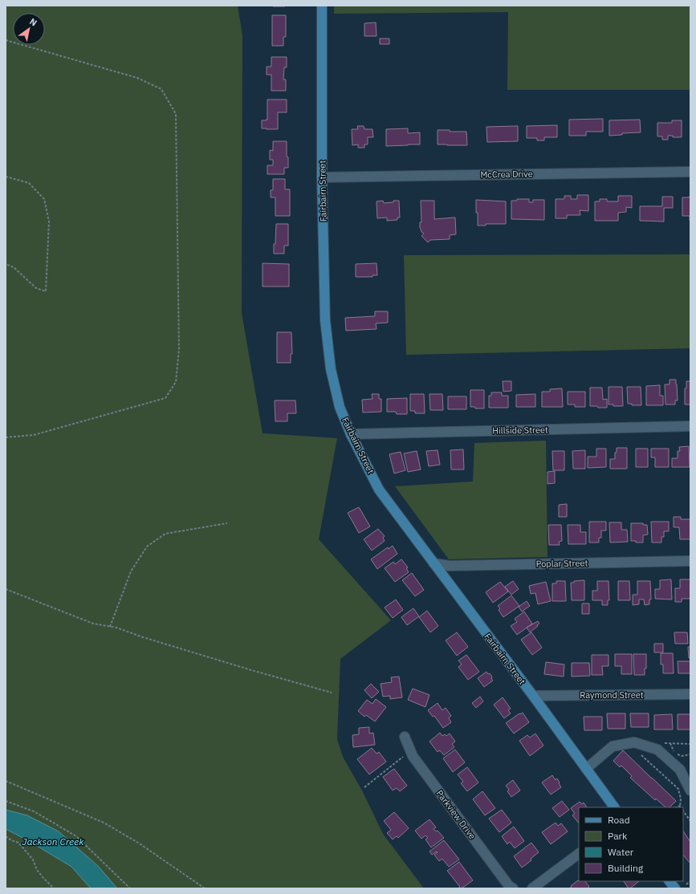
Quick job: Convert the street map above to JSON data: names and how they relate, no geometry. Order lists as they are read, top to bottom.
{
  "streets": {
    "main road": ["Fairbairn Street"],
    "street": [
      "McCrea Drive",
      "Hillside Street",
      "Poplar Street",
      "Raymond Street",
      "Parkview Drive"
    ]
  },
  "crossings": [
    ["McCrea Drive", "Fairbairn Street"],
    ["Fairbairn Street", "Hillside Street"],
    ["Fairbairn Street", "Poplar Street"],
    ["Fairbairn Street", "Raymond Street"]
  ],
  "water": ["Jackson Creek"],
  "legend": [
    "Road",
    "Park",
    "Water",
    "Building"
  ],
  "north": "top right"
}
